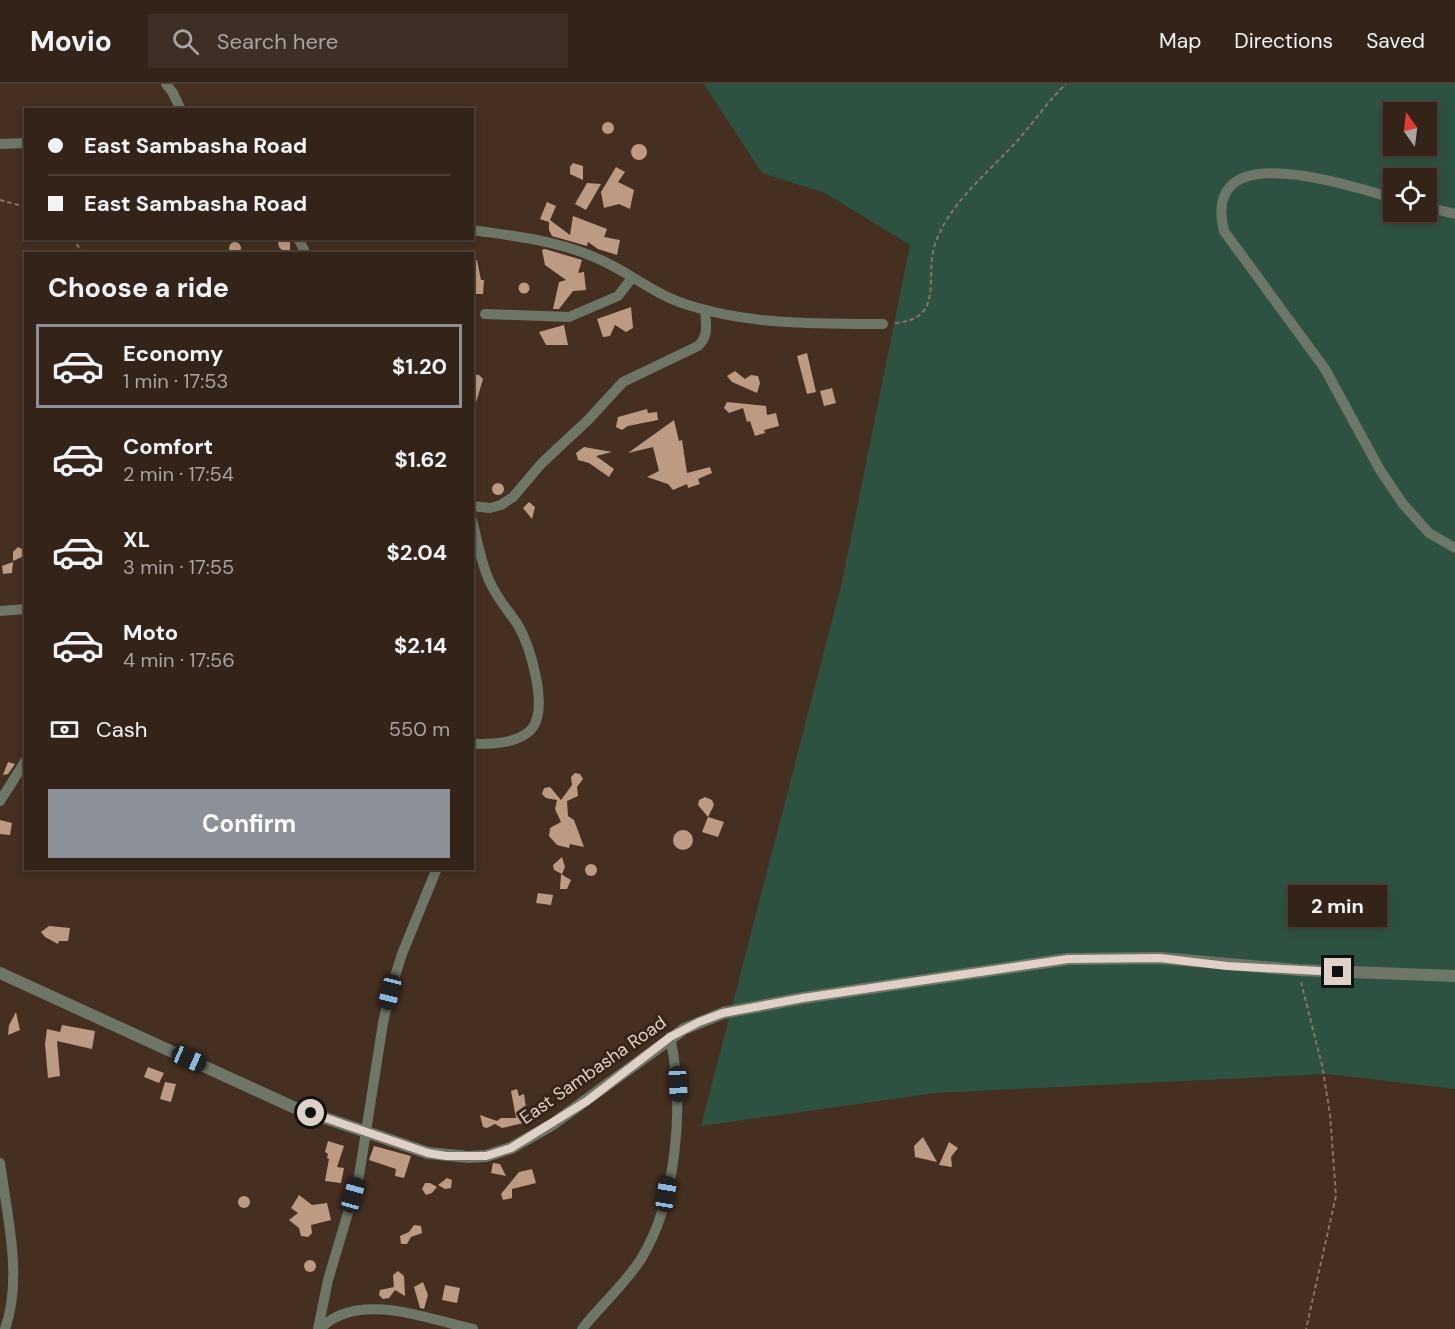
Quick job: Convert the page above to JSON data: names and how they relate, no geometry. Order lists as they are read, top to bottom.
{
  "streets": {
    "street": ["East Sambasha Road"]
  },
  "north": "top",
  "page": {
    "header": "Movio",
    "search": "Search here",
    "nav": ["Map", "Directions", "Saved"],
    "banner": ["East Sambasha Road", "East Sambasha Road"],
    "heading": "Choose a ride",
    "list": [
      {
        "name": "Economy",
        "note": "1 min · 17:53",
        "value": "$1.20"
      },
      {
        "name": "Comfort",
        "note": "2 min · 17:54",
        "value": "$1.62"
      },
      {
        "name": "XL",
        "note": "3 min · 17:55",
        "value": "$2.04"
      },
      {
        "name": "Moto",
        "note": "4 min · 17:56",
        "value": "$2.14"
      }
    ],
    "pay": ["Cash", "550 m"],
    "buttons": "Confirm",
    "bubble": "2 min"
  }
}
